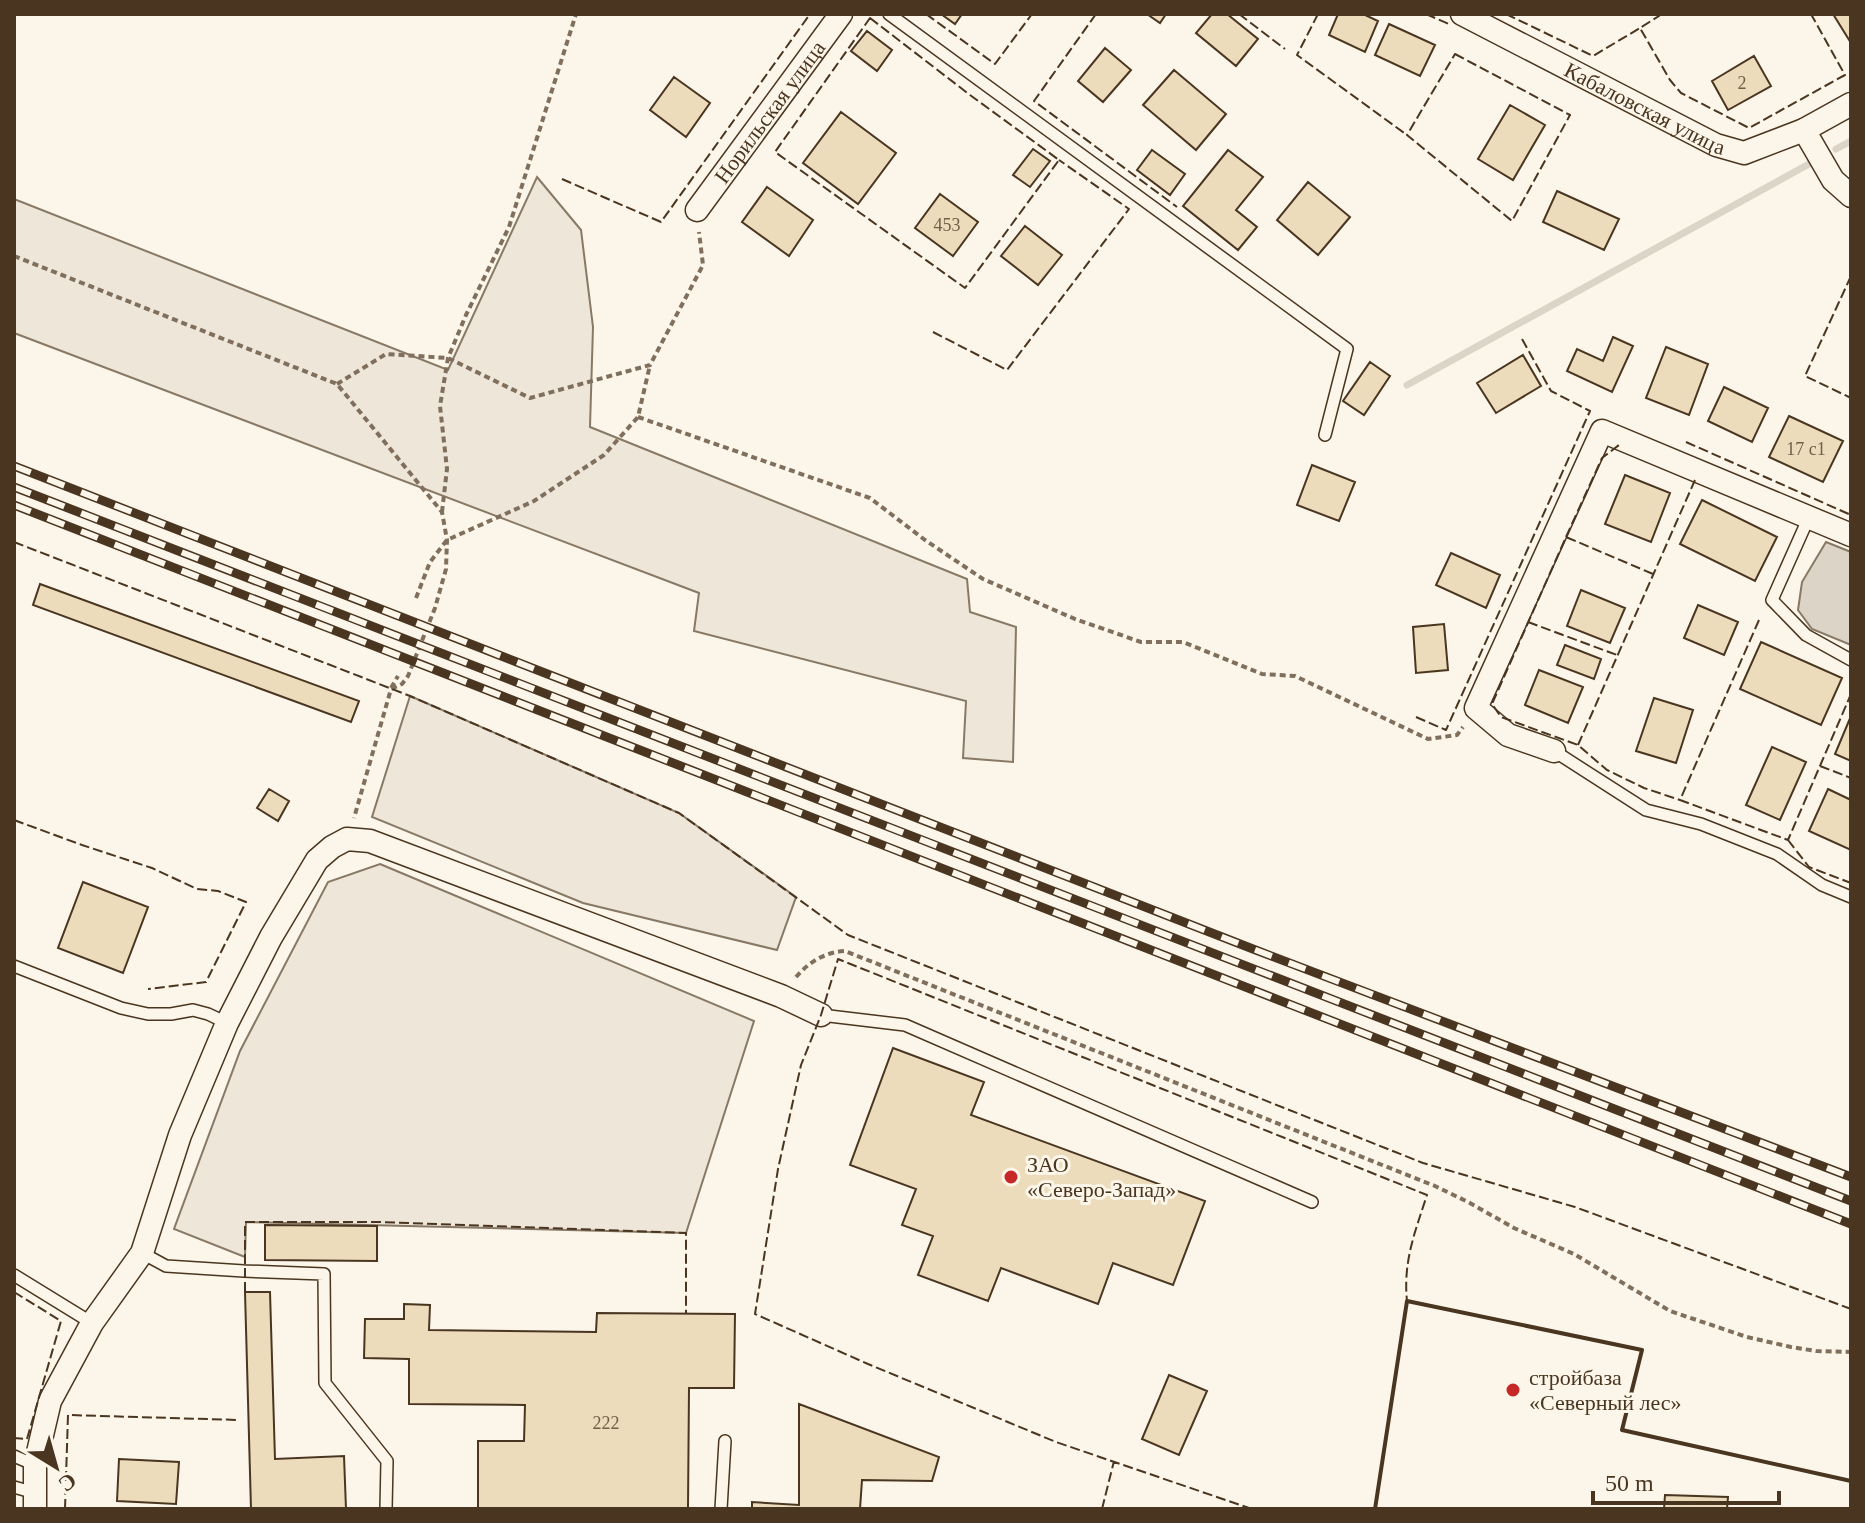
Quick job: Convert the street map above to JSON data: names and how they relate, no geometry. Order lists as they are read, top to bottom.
{
  "streets": {
    "street": ["Кабаловская улица", "Норильская улица"]
  },
  "places": ["ЗАО «Северо-Запад»", "стройбаза «Северный лес»"],
  "house_numbers": [
    "2",
    "453",
    "17 с1",
    "222"
  ],
  "scale_bar": "50 m",
  "north": "bottom right"
}
